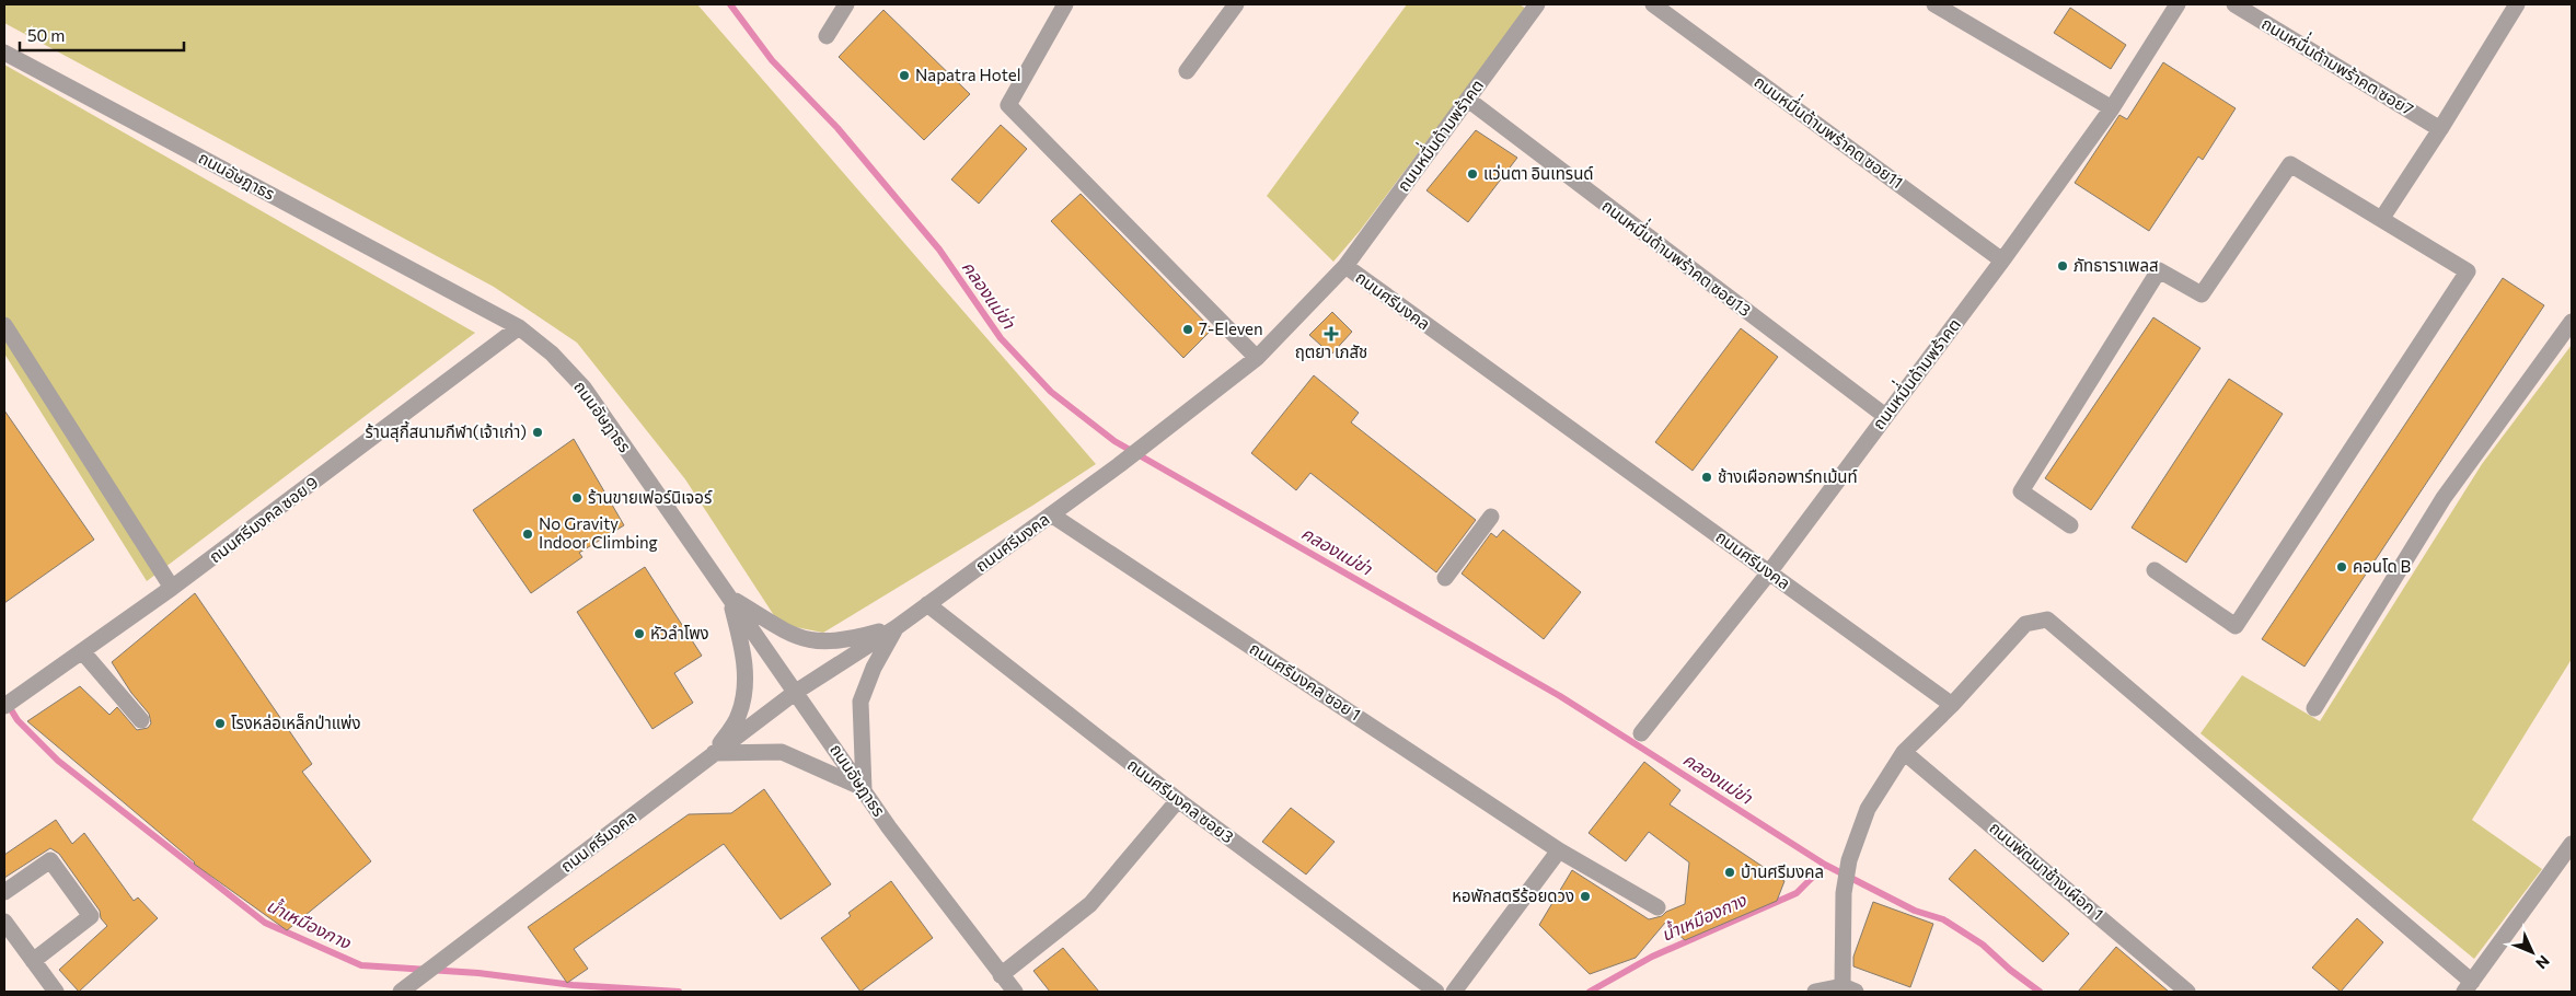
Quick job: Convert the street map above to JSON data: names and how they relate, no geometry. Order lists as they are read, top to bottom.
{
  "streets": {
    "street": [
      "ถนนหมื่่นด้ามพร้าคต ซอย7",
      "ถนนหมื่่นด้ามพร้าคต ซอย11",
      "ถนนหมื่่นด้ามพร้าคต",
      "ถนนอัษฎาธร",
      "ถนนหมื่่นด้ามพร้าคต ซอย13",
      "ถนนศรีมงคล",
      "ถนนศรีมงคล ซอย 9",
      "ถนนศรีมงคล ซอย 1",
      "ถนนศรีมงคล ซอย3",
      "ถนน ศรีมงคล",
      "ถนนพัฒนาช้างเผือก 1"
    ]
  },
  "crossings": [
    ["ถนนหมื่่นด้ามพร้าคต ซอย11", "ถนนหมื่่นด้ามพร้าคต"],
    ["ถนนหมื่่นด้ามพร้าคต", "ถนนหมื่่นด้ามพร้าคต ซอย13"],
    ["ถนนหมื่่นด้ามพร้าคต", "ถนนศรีมงคล"],
    ["ถนนอัษฎาธร", "ถนนศรีมงคล"],
    ["ถนนอัษฎาธร", "ถนนศรีมงคล ซอย 9"],
    ["ถนนอัษฎาธร", "ถนน ศรีมงคล"],
    ["ถนนศรีมงคล", "ถนนศรีมงคล ซอย 1"],
    ["ถนนศรีมงคล", "ถนนศรีมงคล ซอย3"],
    ["ถนนศรีมงคล", "ถนน ศรีมงคล"]
  ],
  "water": ["คลองแม่ข่า", "น้ำเหมืองกาง"],
  "places": {
    "other": [
      "Napatra Hotel",
      "แว่นตา อินเทรนด์",
      "ภัทธาราเพลส",
      "7-Eleven",
      "ร้านสุกี้สนามกีฬา(เจ้าเก่า)",
      "ช้างเผือกอพาร์ทเม้นท์",
      "ร้านขายเฟอร์นิเจอร์",
      "No Gravity Indoor Climbing",
      "คอนโด B",
      "หัวลำโพง",
      "โรงหล่อเหล็กป่าแพ่ง",
      "บ้านศรีมงคล",
      "หอพักสตรีร้อยดวง"
    ],
    "health": ["ฤตยา เภสัช"]
  },
  "scale_bar": "50 m",
  "north": "bottom right"
}
